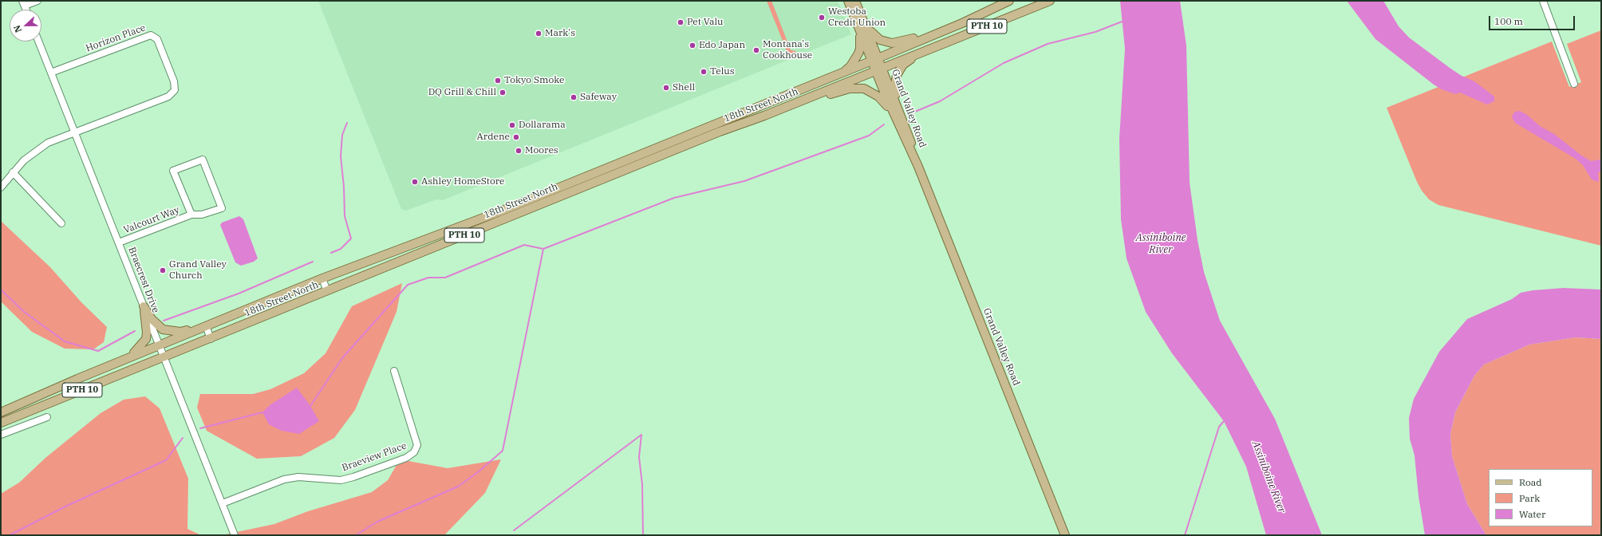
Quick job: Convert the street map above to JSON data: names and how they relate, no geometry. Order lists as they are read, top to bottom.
{
  "streets": {
    "main road": ["PTH 10", "18th Street North", "Grand Valley Road"],
    "street": [
      "Horizon Place",
      "Valcourt Way",
      "Braecrest Drive",
      "Braeview Place"
    ]
  },
  "crossings": [
    ["Horizon Place", "Braecrest Drive"],
    ["18th Street North", "Grand Valley Road"],
    ["18th Street North", "Braecrest Drive"],
    ["Valcourt Way", "Braecrest Drive"],
    ["Braecrest Drive", "Braeview Place"]
  ],
  "water": ["Assiniboine River"],
  "places": [
    "Westoba Credit Union",
    "Pet Valu",
    "Mark's",
    "Edo Japan",
    "Montana's Cookhouse",
    "Telus",
    "Tokyo Smoke",
    "Shell",
    "DQ Grill & Chill",
    "Safeway",
    "Dollarama",
    "Ardene",
    "Moores",
    "Ashley HomeStore",
    "Grand Valley Church"
  ],
  "legend": ["Road", "Park", "Water"],
  "scale_bar": "100 m",
  "north": "left"
}
